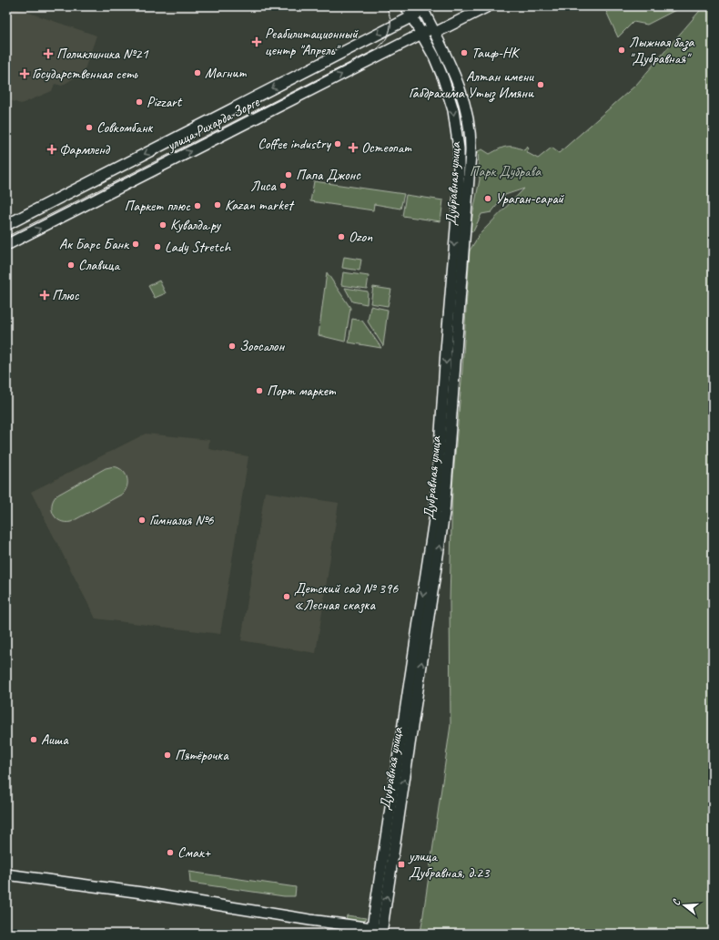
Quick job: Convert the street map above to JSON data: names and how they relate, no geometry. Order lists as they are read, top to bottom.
{
  "streets": {
    "street": ["улица Рихарда Зорге", "Дубравная улица"]
  },
  "crossings": [
    ["улица Рихарда Зорге", "Дубравная улица"]
  ],
  "parks": ["Парк Дубрава"],
  "places": {
    "health": [
      "Реабилитационный центр \"Апрель\"",
      "Поликлиника №21",
      "Государственная сеть",
      "Остеопат",
      "Фармленд",
      "Плюс"
    ],
    "other": [
      "Лыжная база \"Дубравная\"",
      "Таиф-НК",
      "Магнит",
      "Алтан имени Габдрахима Утыз Имяни",
      "Pizzart",
      "Совкомбанк",
      "Coffee industry",
      "Папа Джонс",
      "Лиса",
      "Ураган-сарай",
      "Kazan market",
      "Паркет плюс",
      "Кувалда.ру",
      "Ozon",
      "Ак Барс Банк",
      "Lady Stretch",
      "Славица",
      "Зоосалон",
      "Порт маркет",
      "Гимназия №6",
      "Детский сад № 396 «Лесная сказка",
      "Аиша",
      "Пятёрочка",
      "Смак+"
    ],
    "transit": ["улица Дубравная, д.23"]
  },
  "north": "left"
}
